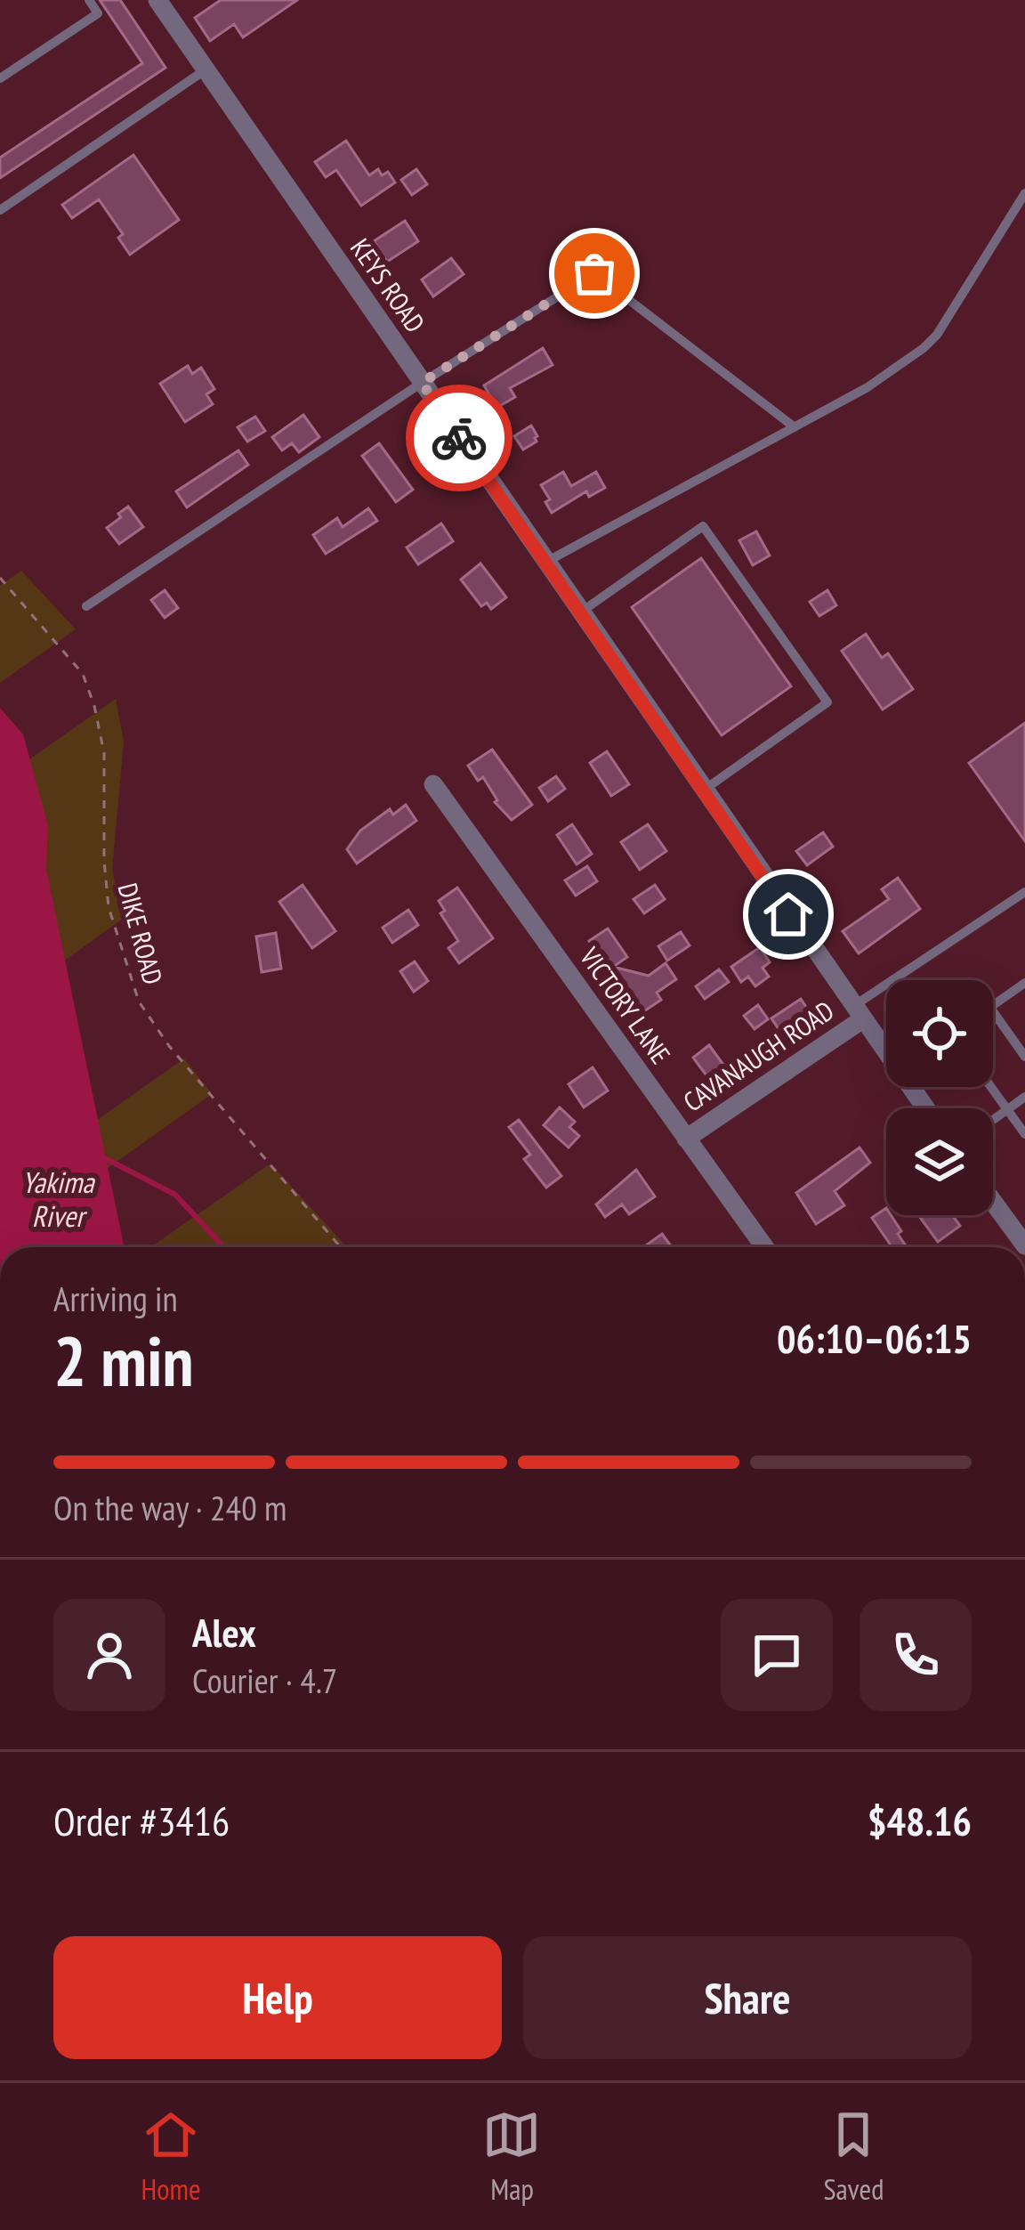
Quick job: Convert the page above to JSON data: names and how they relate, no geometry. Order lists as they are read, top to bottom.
{
  "streets": {
    "street": ["KEYS ROAD", "VICTORY LANE", "CAVANAUGH ROAD"],
    "path": ["DIKE ROAD"]
  },
  "crossings": [
    ["KEYS ROAD", "CAVANAUGH ROAD"],
    ["VICTORY LANE", "CAVANAUGH ROAD"]
  ],
  "water": ["Yakima River"],
  "page": {
    "heading": ["2 min", "Arriving in", "06:10–06:15"],
    "panel": [
      "Alex",
      "Courier · 4.7",
      "Order #3416",
      "$48.16"
    ],
    "bar": "On the way · 240 m",
    "buttons": ["Help", "Share"],
    "tabs": ["Home", "Map", "Saved"]
  }
}
